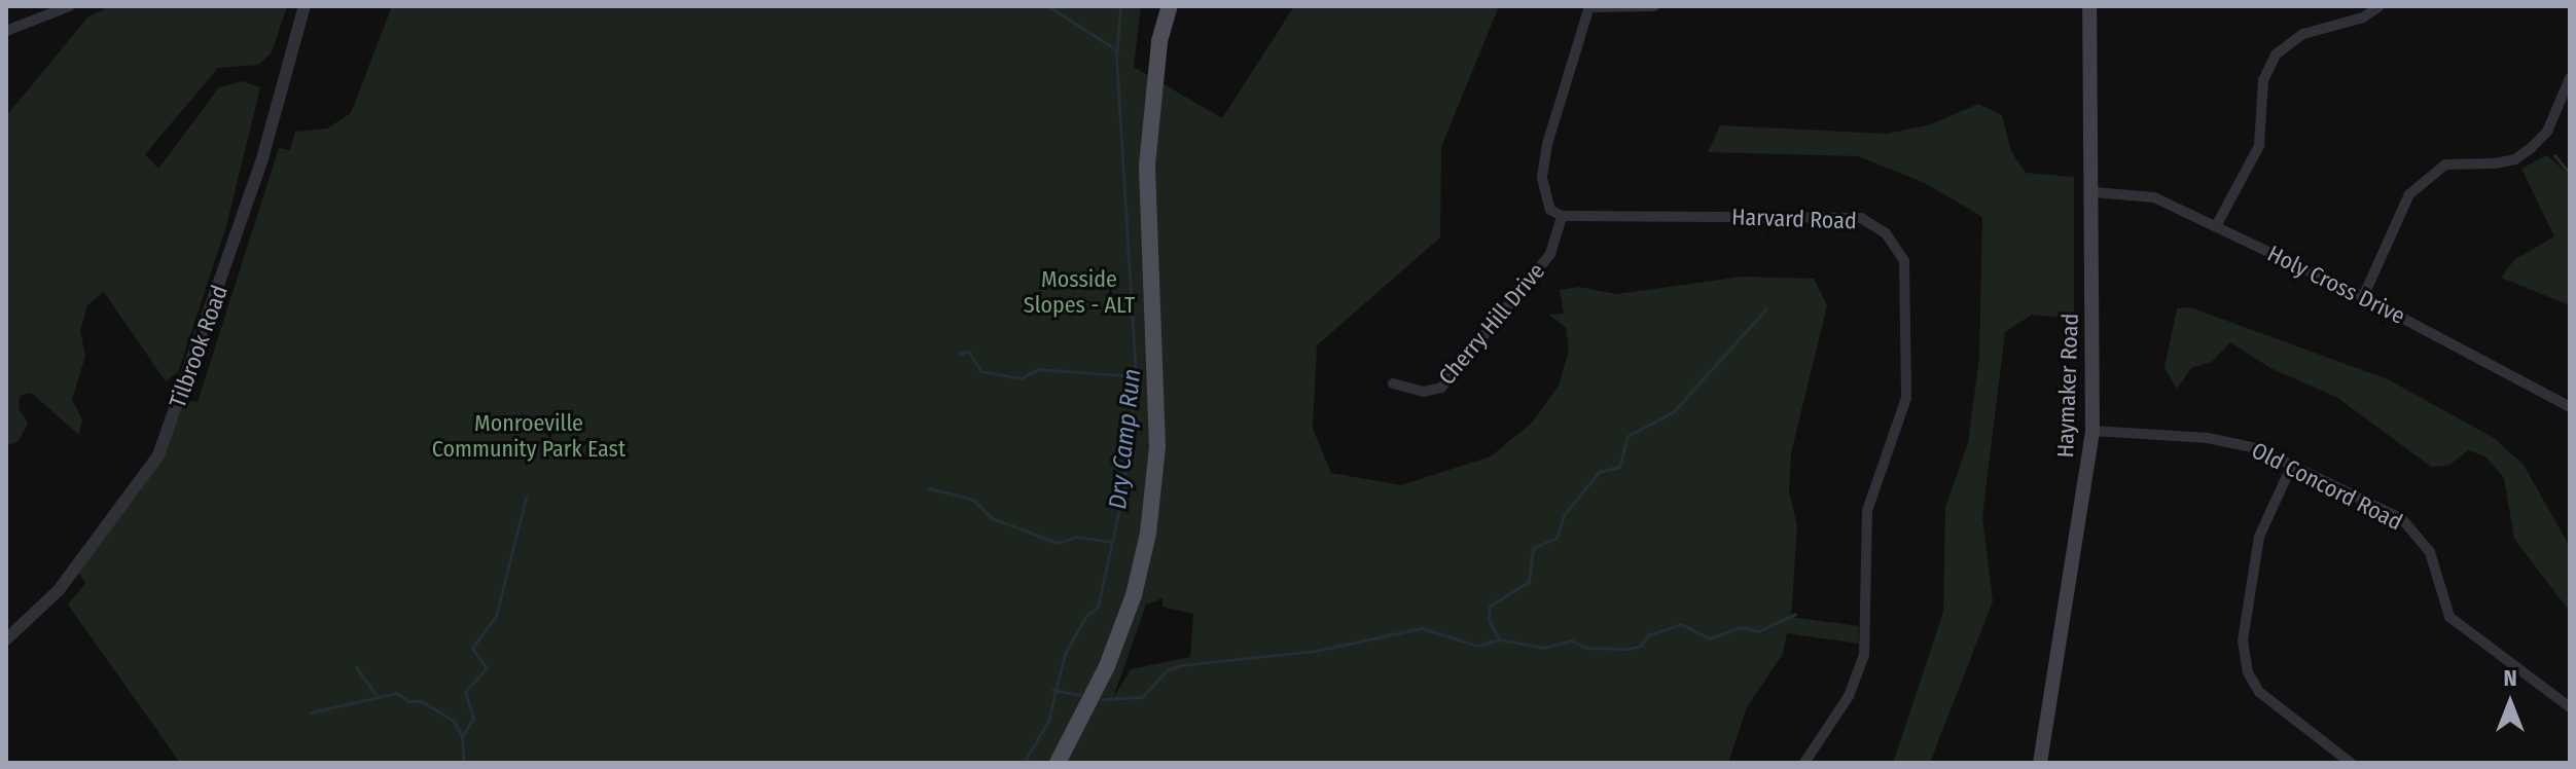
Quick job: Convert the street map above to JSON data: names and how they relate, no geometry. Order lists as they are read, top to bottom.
{
  "streets": {
    "main road": ["Haymaker Road"],
    "street": [
      "Harvard Road",
      "Holy Cross Drive",
      "Cherry Hill Drive",
      "Tilbrook Road",
      "Old Concord Road"
    ]
  },
  "crossings": [
    ["Harvard Road", "Cherry Hill Drive"],
    ["Holy Cross Drive", "Haymaker Road"],
    ["Haymaker Road", "Old Concord Road"]
  ],
  "water": ["Dry Camp Run"],
  "parks": ["Mosside Slopes - ALT", "Monroeville Community Park East"],
  "north": "top"
}
